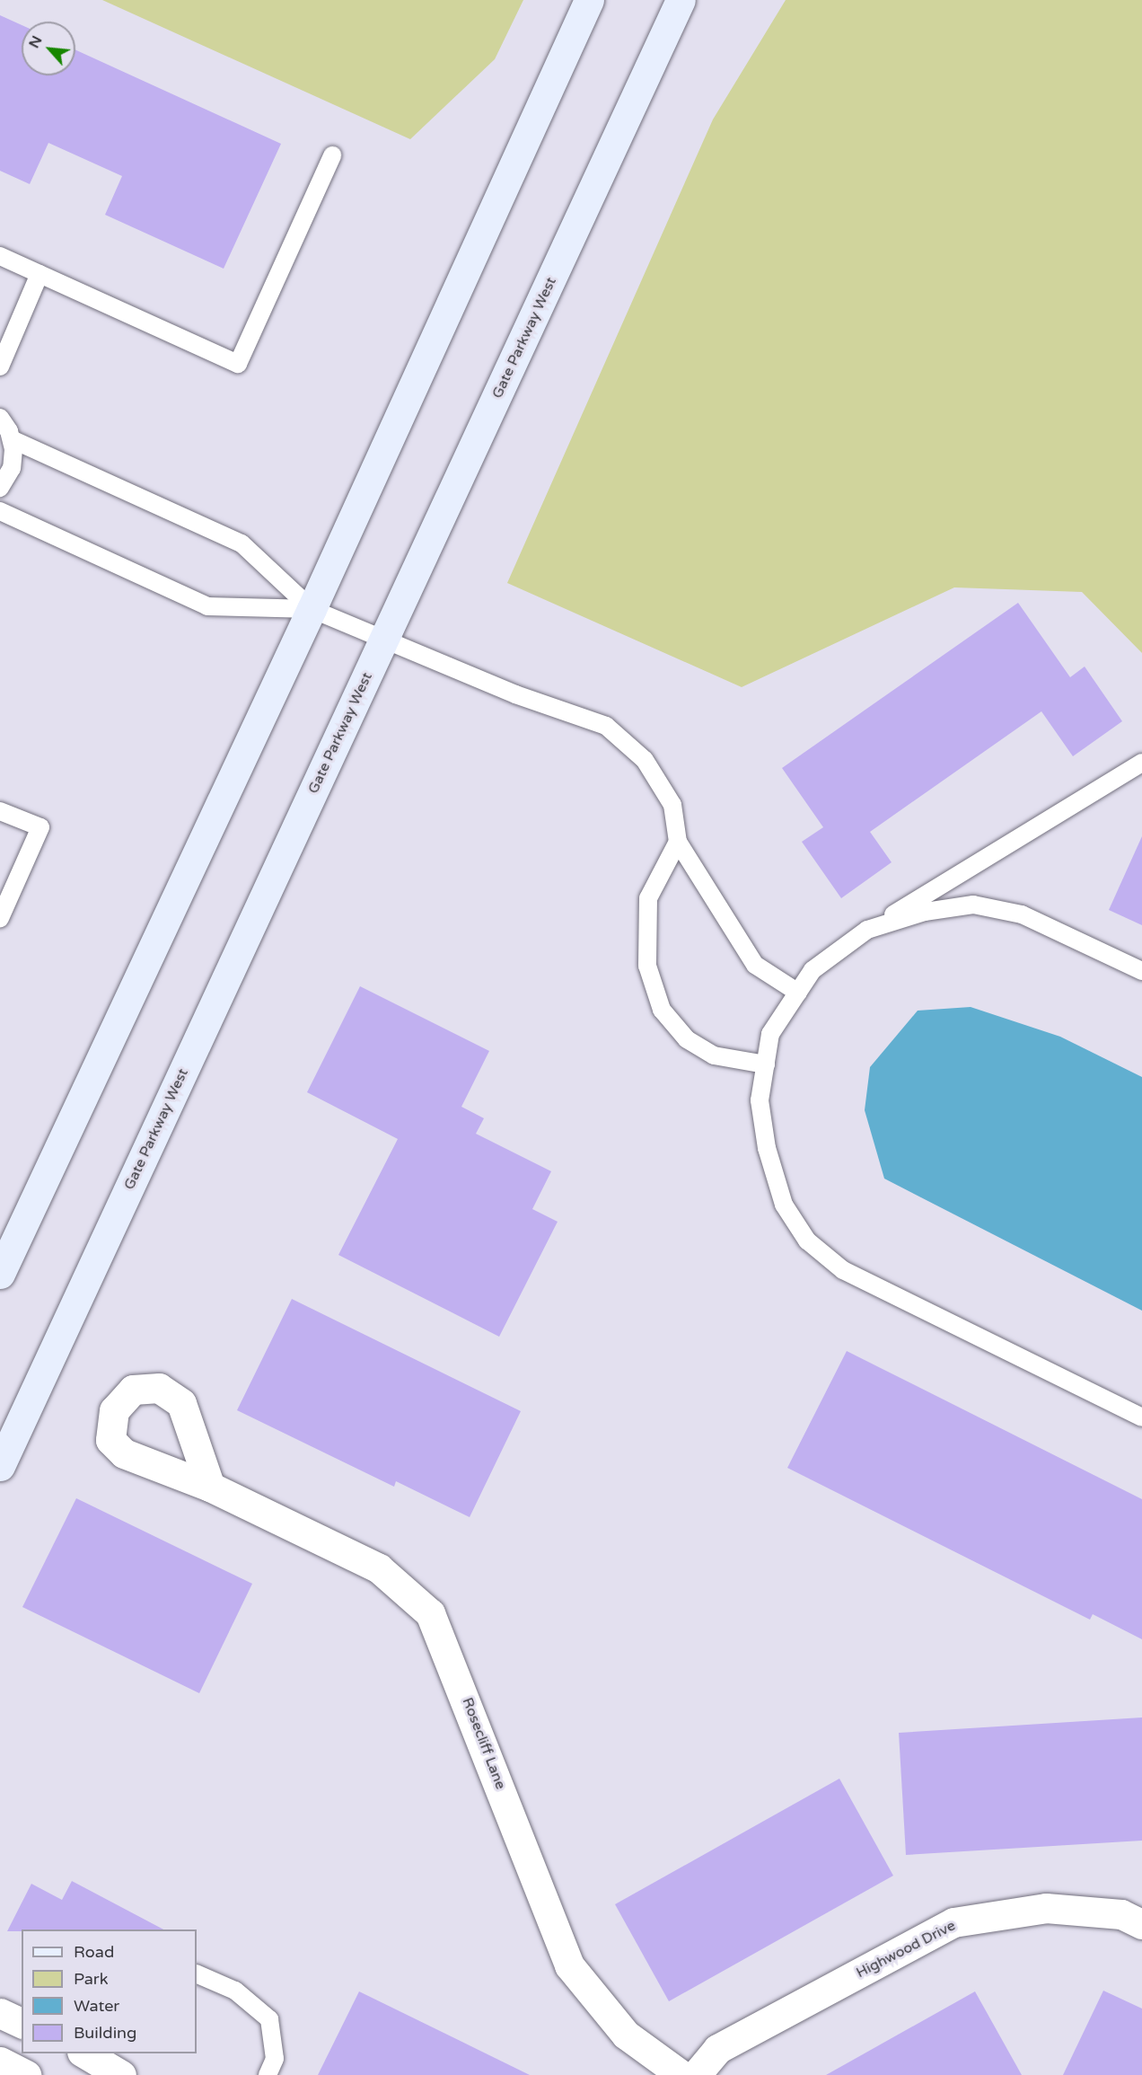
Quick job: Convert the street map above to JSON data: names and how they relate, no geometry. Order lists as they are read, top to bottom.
{
  "streets": {
    "main road": ["Gate Parkway West"],
    "street": ["Rosecliff Lane", "Highwood Drive"]
  },
  "legend": [
    "Road",
    "Park",
    "Water",
    "Building"
  ],
  "north": "top left"
}
